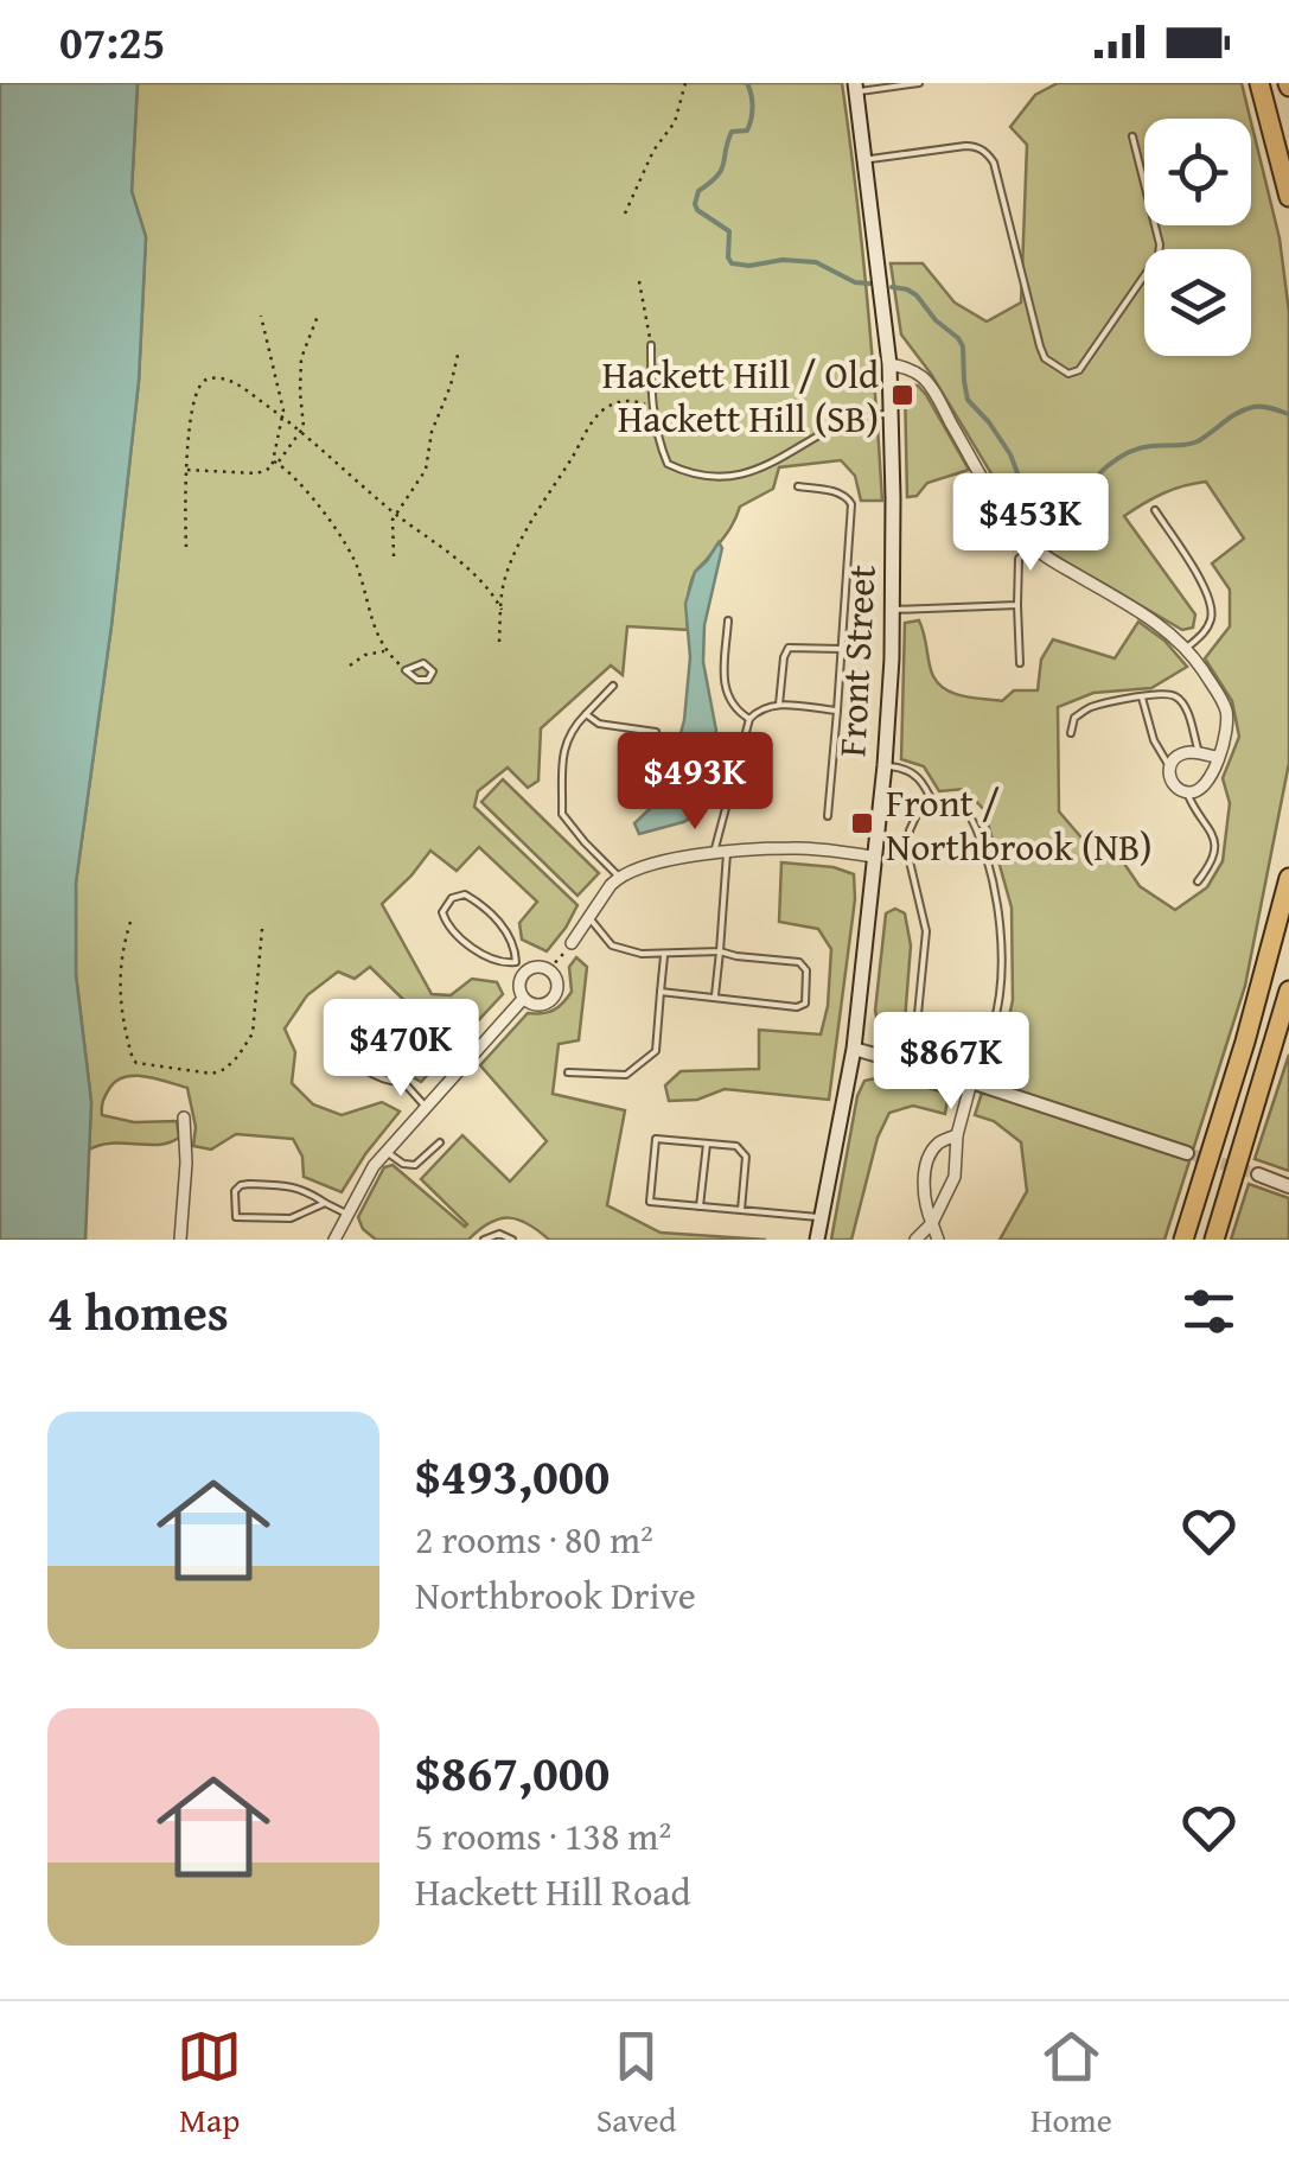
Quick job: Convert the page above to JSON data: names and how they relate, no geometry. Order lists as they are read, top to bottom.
{
  "streets": {
    "main road": ["Front Street"]
  },
  "places": {
    "transit": ["Hackett Hill / Old Hackett Hill (SB)", "Front / Northbrook (NB)"]
  },
  "page": {
    "status": "07:25",
    "price": [
      "$453K",
      "$493K",
      "$470K",
      "$867K"
    ],
    "heading": "4 homes",
    "list": [
      {
        "name": "$493,000",
        "note": "2 rooms · 80 m² · Northbrook Drive"
      },
      {
        "name": "$867,000",
        "note": "5 rooms · 138 m² · Hackett Hill Road"
      }
    ],
    "tabs": ["Map", "Saved", "Home"]
  }
}
